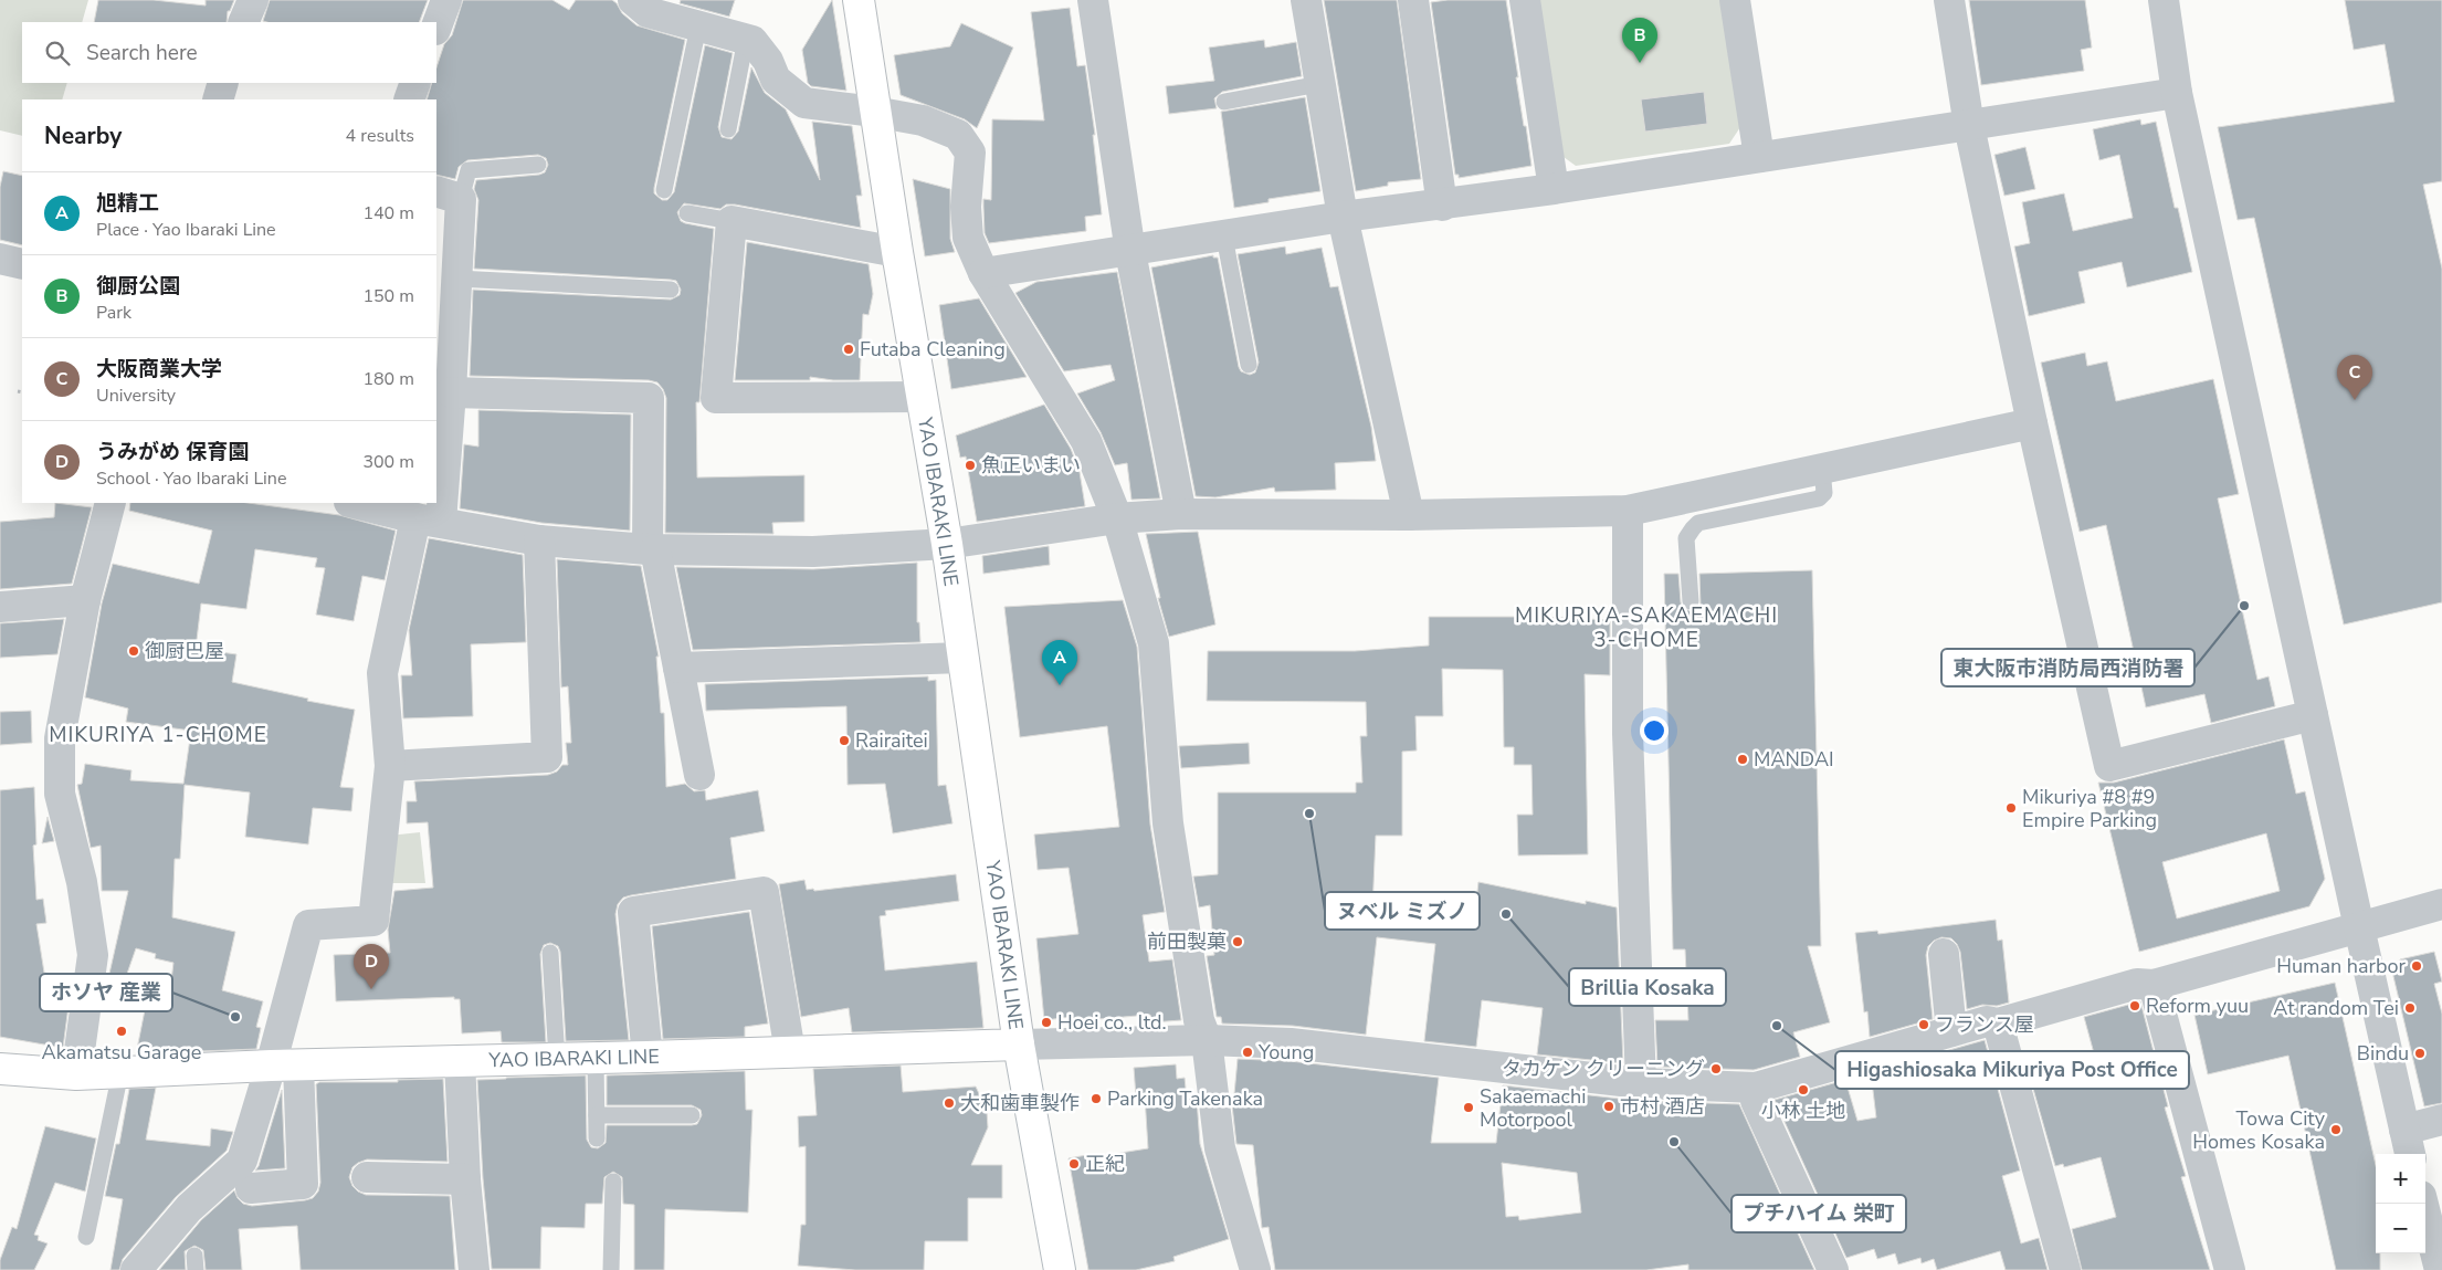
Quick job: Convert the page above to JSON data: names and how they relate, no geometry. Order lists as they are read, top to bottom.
{
  "streets": {
    "main road": ["YAO IBARAKI LINE"]
  },
  "districts": ["MIKURIYA-SAKAEMACHI 3-CHOME", "MIKURIYA 1-CHOME"],
  "places": [
    "Futaba Cleaning",
    "魚正いまい",
    "東大阪市消防局西消防署",
    "御厨巴屋",
    "Rairaitei",
    "MANDAI",
    "Mikuriya #8 #9 Empire Parking",
    "ヌベル ミズノ",
    "Brillia Kosaka",
    "前田製菓",
    "Human harbor",
    "Reform yuu",
    "At random Tei",
    "ホソヤ 産業",
    "Hoei co., ltd.",
    "フランス屋",
    "Higashiosaka Mikuriya Post Office",
    "Akamatsu Garage",
    "Young",
    "Bindu",
    "タカケン クリーニング",
    "小林 土地",
    "Parking Takenaka",
    "大和歯車製作",
    "市村 酒店",
    "Sakaemachi Motorpool",
    "Towa City Homes Kosaka",
    "プチハイム 栄町",
    "正紀"
  ],
  "page": {
    "pins": [
      "B",
      "C",
      "A",
      "D"
    ],
    "search": "Search here",
    "heading": ["Nearby", "4 results"],
    "list": [
      {
        "mark": "A",
        "name": "旭精工",
        "note": "Place · Yao Ibaraki Line",
        "value": "140 m"
      },
      {
        "mark": "B",
        "name": "御厨公園",
        "note": "Park",
        "value": "150 m"
      },
      {
        "mark": "C",
        "name": "大阪商業大学",
        "note": "University",
        "value": "180 m"
      },
      {
        "mark": "D",
        "name": "うみがめ 保育園",
        "note": "School · Yao Ibaraki Line",
        "value": "300 m"
      }
    ],
    "map_buttons": ["+", "−"]
  }
}
